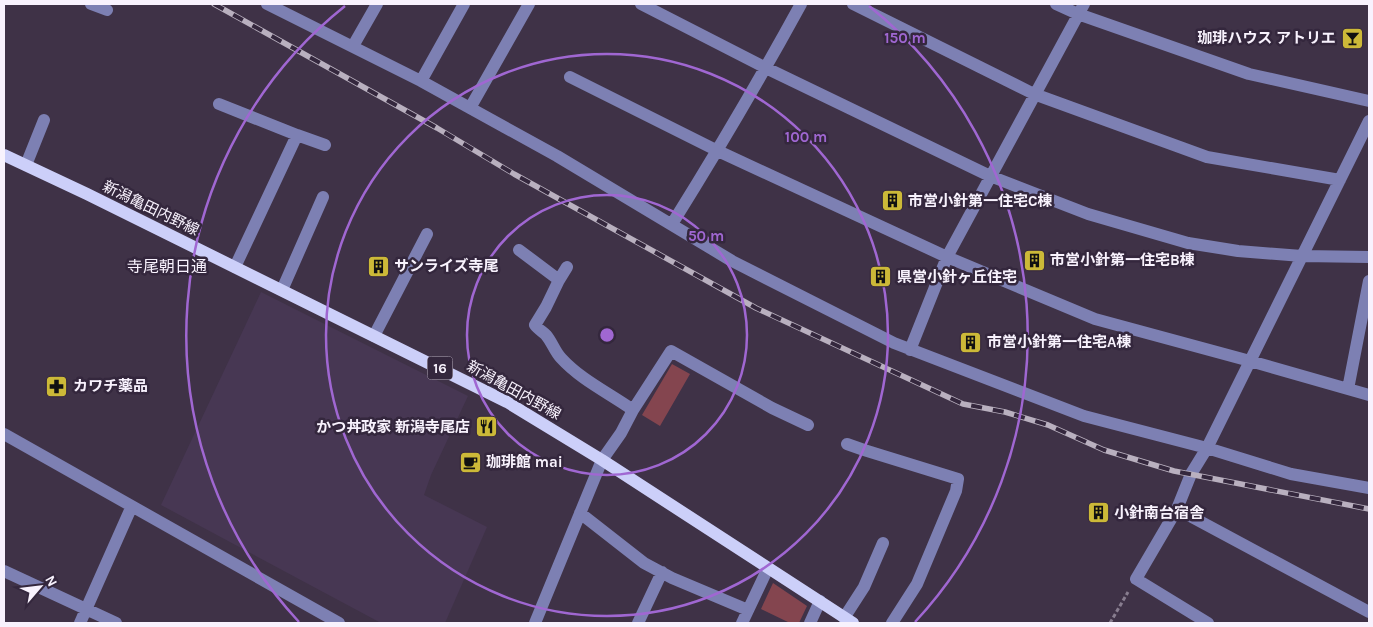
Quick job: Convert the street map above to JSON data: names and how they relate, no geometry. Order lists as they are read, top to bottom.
{
  "streets": {
    "main road": ["新潟亀田内野線", "16"]
  },
  "districts": ["寺尾朝日通"],
  "places": {
    "bar": ["珈琲ハウス アトリエ"],
    "building": [
      "市営小針第一住宅C棟",
      "市営小針第一住宅B棟",
      "サンライズ寺尾",
      "県営小針ヶ丘住宅",
      "市営小針第一住宅A棟",
      "小針南台宿舎"
    ],
    "pharmacy": ["カワチ薬品"],
    "restaurant": ["かつ丼政家 新潟寺尾店"],
    "cafe": ["珈琲館 mai"]
  },
  "north": "top right",
  "rings": ["150 m", "100 m", "50 m"]
}
